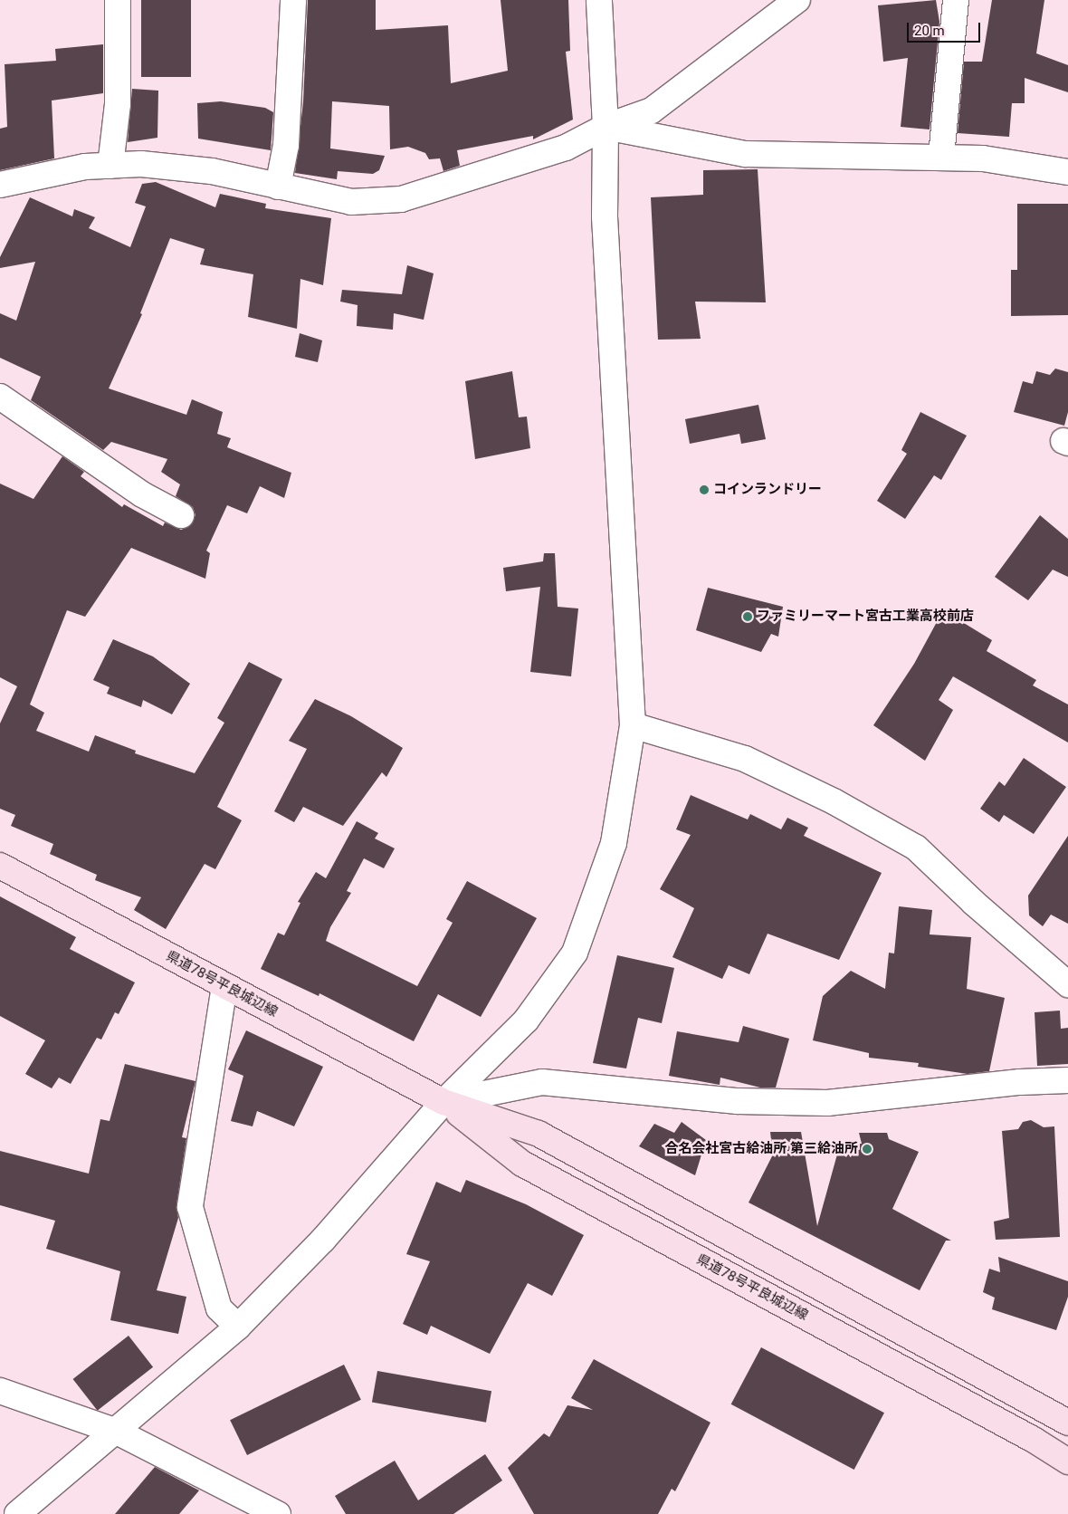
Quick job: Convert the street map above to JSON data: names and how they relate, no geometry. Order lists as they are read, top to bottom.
{
  "streets": {
    "main road": ["県道78号平良城辺線"]
  },
  "places": ["コインランドリー", "ファミリーマート宮古工業高校前店", "合名会社宮古給油所 第三給油所"],
  "scale_bar": "20 m"
}
